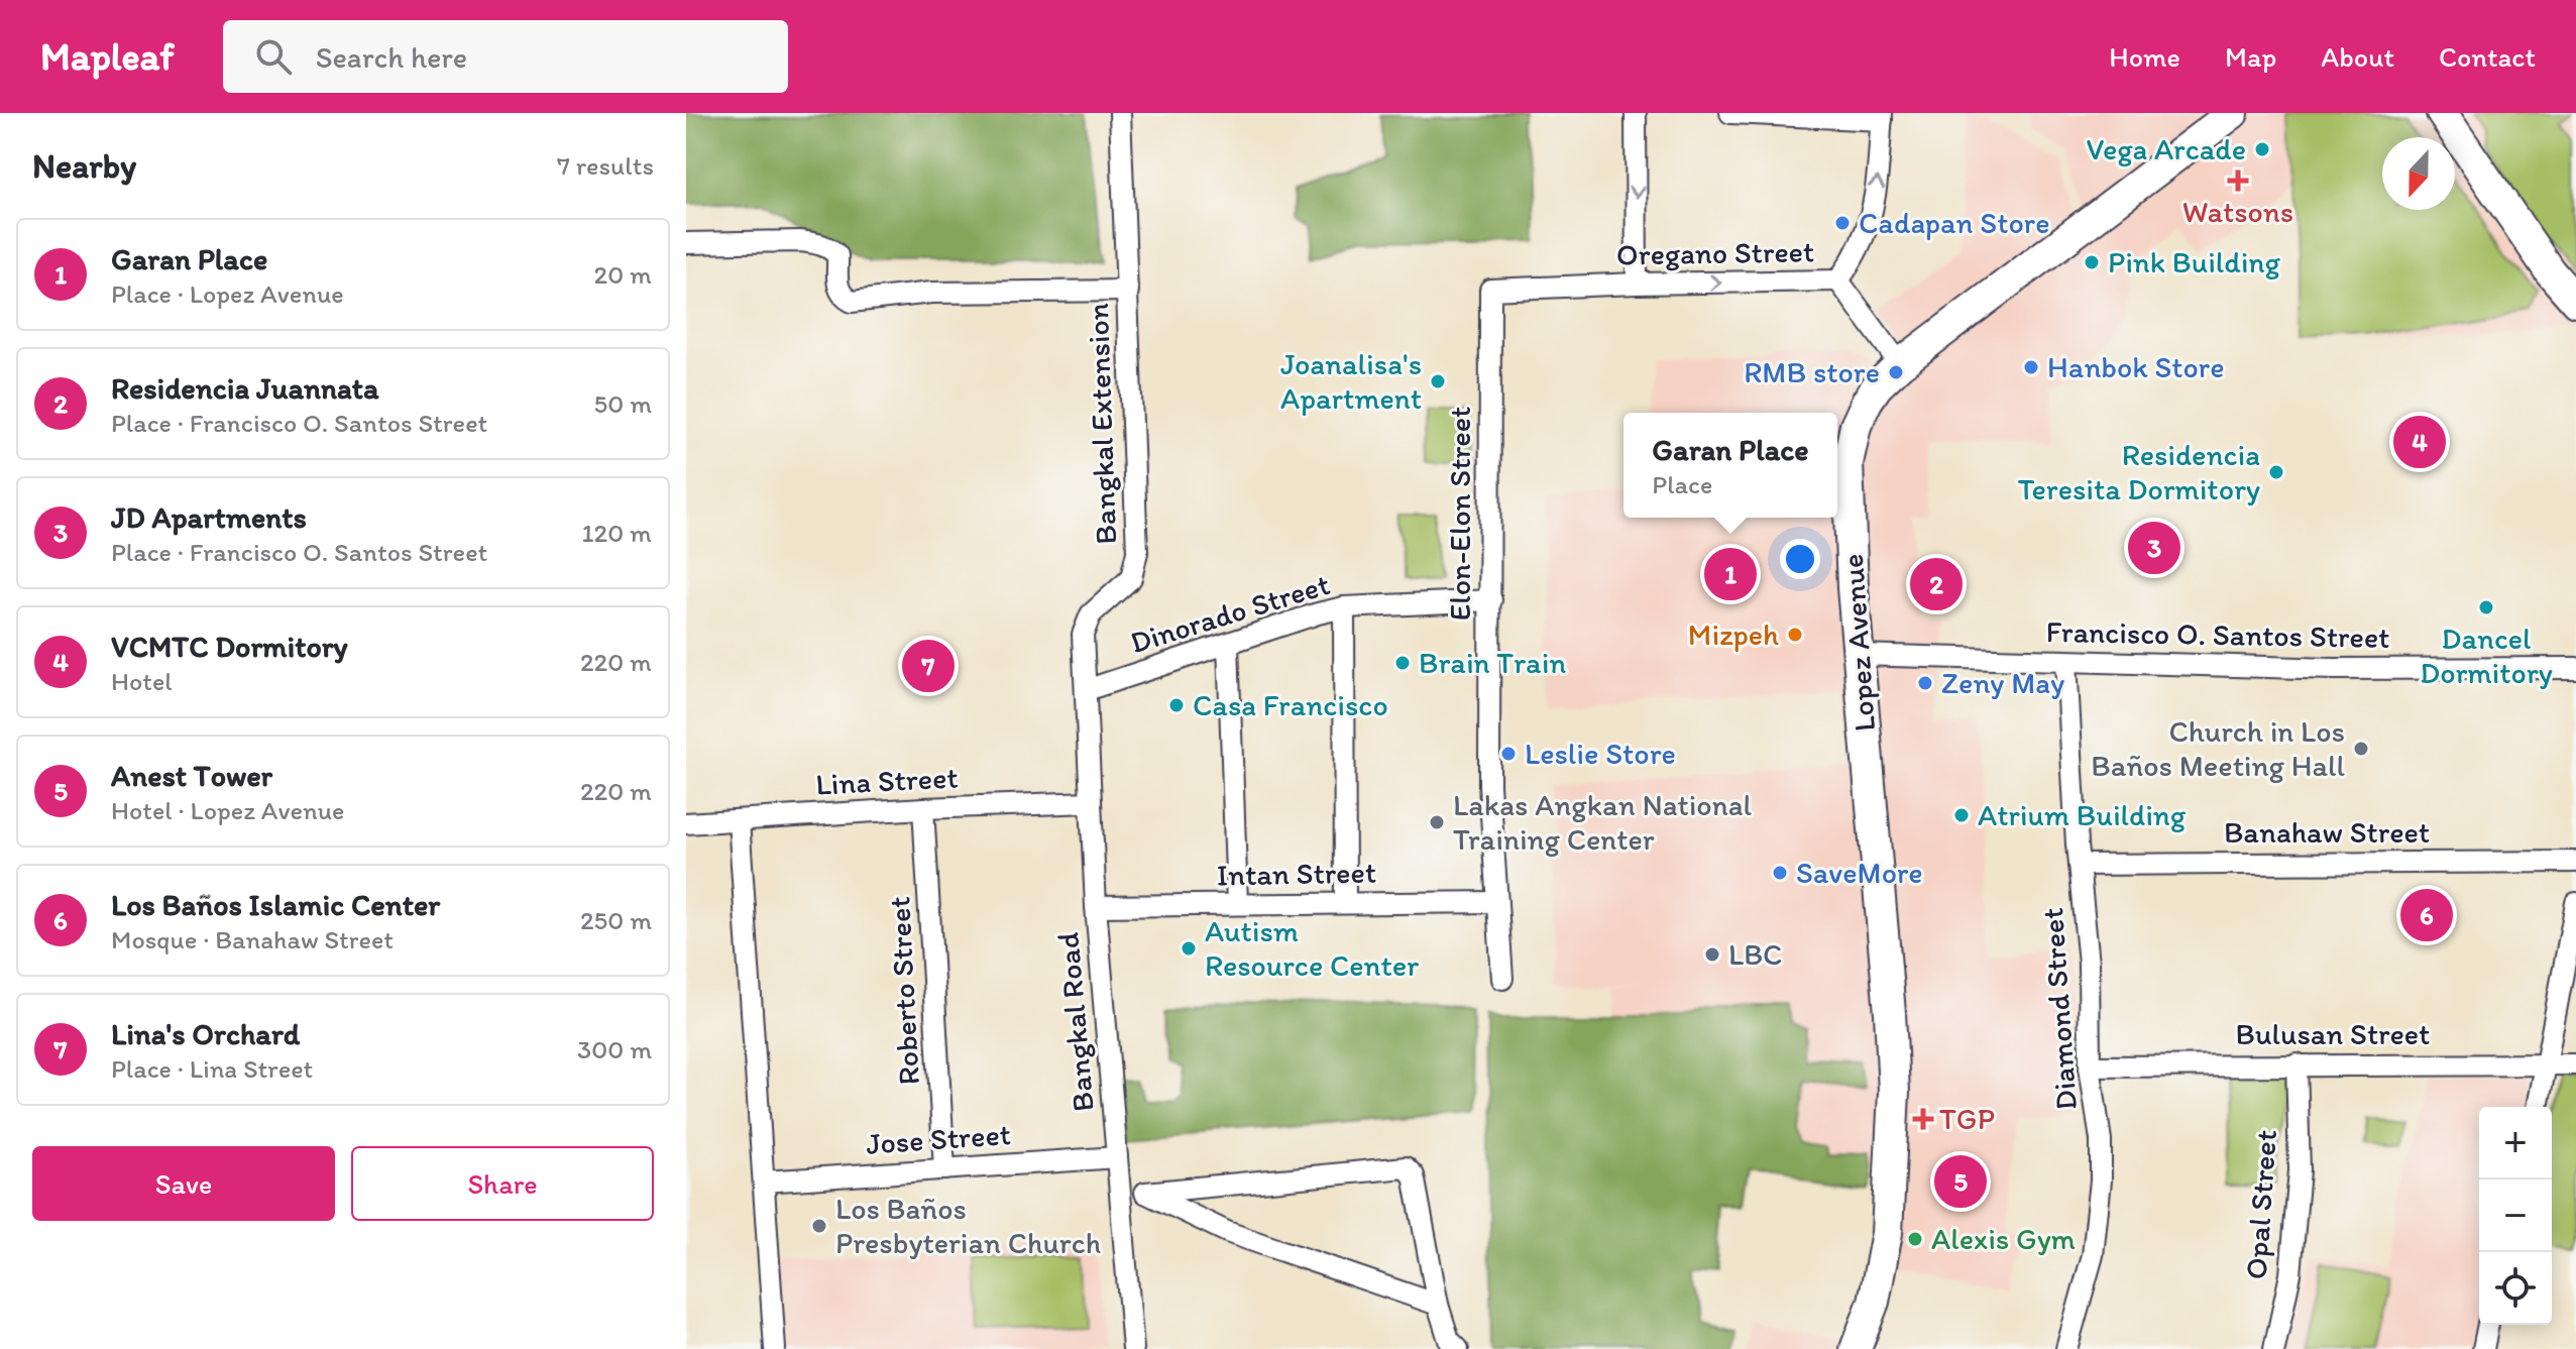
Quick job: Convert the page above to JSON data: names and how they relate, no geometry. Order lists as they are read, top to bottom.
{
  "streets": {
    "main road": ["Lopez Avenue"],
    "street": [
      "Oregano Street",
      "Bangkal Extension",
      "Elon-Elon Street",
      "Dinorado Street",
      "Francisco O. Santos Street",
      "Lina Street",
      "Banahaw Street",
      "Intan Street",
      "Roberto Street",
      "Diamond Street",
      "Bangkal Road",
      "Bulusan Street",
      "Jose Street",
      "Opal Street"
    ]
  },
  "crossings": [
    ["Oregano Street", "Elon-Elon Street"],
    ["Oregano Street", "Lopez Avenue"],
    ["Bangkal Extension", "Dinorado Street"],
    ["Bangkal Extension", "Bangkal Road"],
    ["Elon-Elon Street", "Dinorado Street"],
    ["Elon-Elon Street", "Intan Street"],
    ["Dinorado Street", "Bangkal Road"],
    ["Francisco O. Santos Street", "Lopez Avenue"],
    ["Francisco O. Santos Street", "Diamond Street"],
    ["Lina Street", "Roberto Street"],
    ["Lina Street", "Bangkal Road"],
    ["Banahaw Street", "Diamond Street"],
    ["Intan Street", "Bangkal Road"],
    ["Roberto Street", "Jose Street"],
    ["Diamond Street", "Bulusan Street"],
    ["Bangkal Road", "Jose Street"],
    ["Bulusan Street", "Opal Street"]
  ],
  "places": {
    "other": [
      "Vega Arcade",
      "Cadapan Store",
      "Pink Building",
      "Hanbok Store",
      "RMB store",
      "Joanalisa's Apartment",
      "Residencia Teresita Dormitory",
      "Dancel Dormitory",
      "Mizpeh",
      "Brain Train",
      "Zeny May",
      "Casa Francisco",
      "Church in Los Baños Meeting Hall",
      "Leslie Store",
      "Atrium Building",
      "Lakas Angkan National Training Center",
      "SaveMore",
      "Autism Resource Center",
      "LBC",
      "Los Baños Presbyterian Church",
      "Alexis Gym"
    ],
    "health": ["Watsons", "TGP"]
  },
  "north": "bottom",
  "page": {
    "header": "Mapleaf",
    "search": "Search here",
    "nav": [
      "Home",
      "Map",
      "About",
      "Contact"
    ],
    "heading": ["Nearby", "7 results"],
    "list": [
      {
        "mark": "1",
        "name": "Garan Place",
        "note": "Place · Lopez Avenue",
        "value": "20 m"
      },
      {
        "mark": "2",
        "name": "Residencia Juannata",
        "note": "Place · Francisco O. Santos Street",
        "value": "50 m"
      },
      {
        "mark": "3",
        "name": "JD Apartments",
        "note": "Place · Francisco O. Santos Street",
        "value": "120 m"
      },
      {
        "mark": "4",
        "name": "VCMTC Dormitory",
        "note": "Hotel",
        "value": "220 m"
      },
      {
        "mark": "5",
        "name": "Anest Tower",
        "note": "Hotel · Lopez Avenue",
        "value": "220 m"
      },
      {
        "mark": "6",
        "name": "Los Baños Islamic Center",
        "note": "Mosque · Banahaw Street",
        "value": "250 m"
      },
      {
        "mark": "7",
        "name": "Lina's Orchard",
        "note": "Place · Lina Street",
        "value": "300 m"
      }
    ],
    "pins": [
      "4",
      "3",
      "1",
      "2",
      "7",
      "6",
      "5"
    ],
    "popup": ["Garan Place", "Place"],
    "map_buttons": ["+", "−"],
    "buttons": ["Save", "Share"]
  }
}
